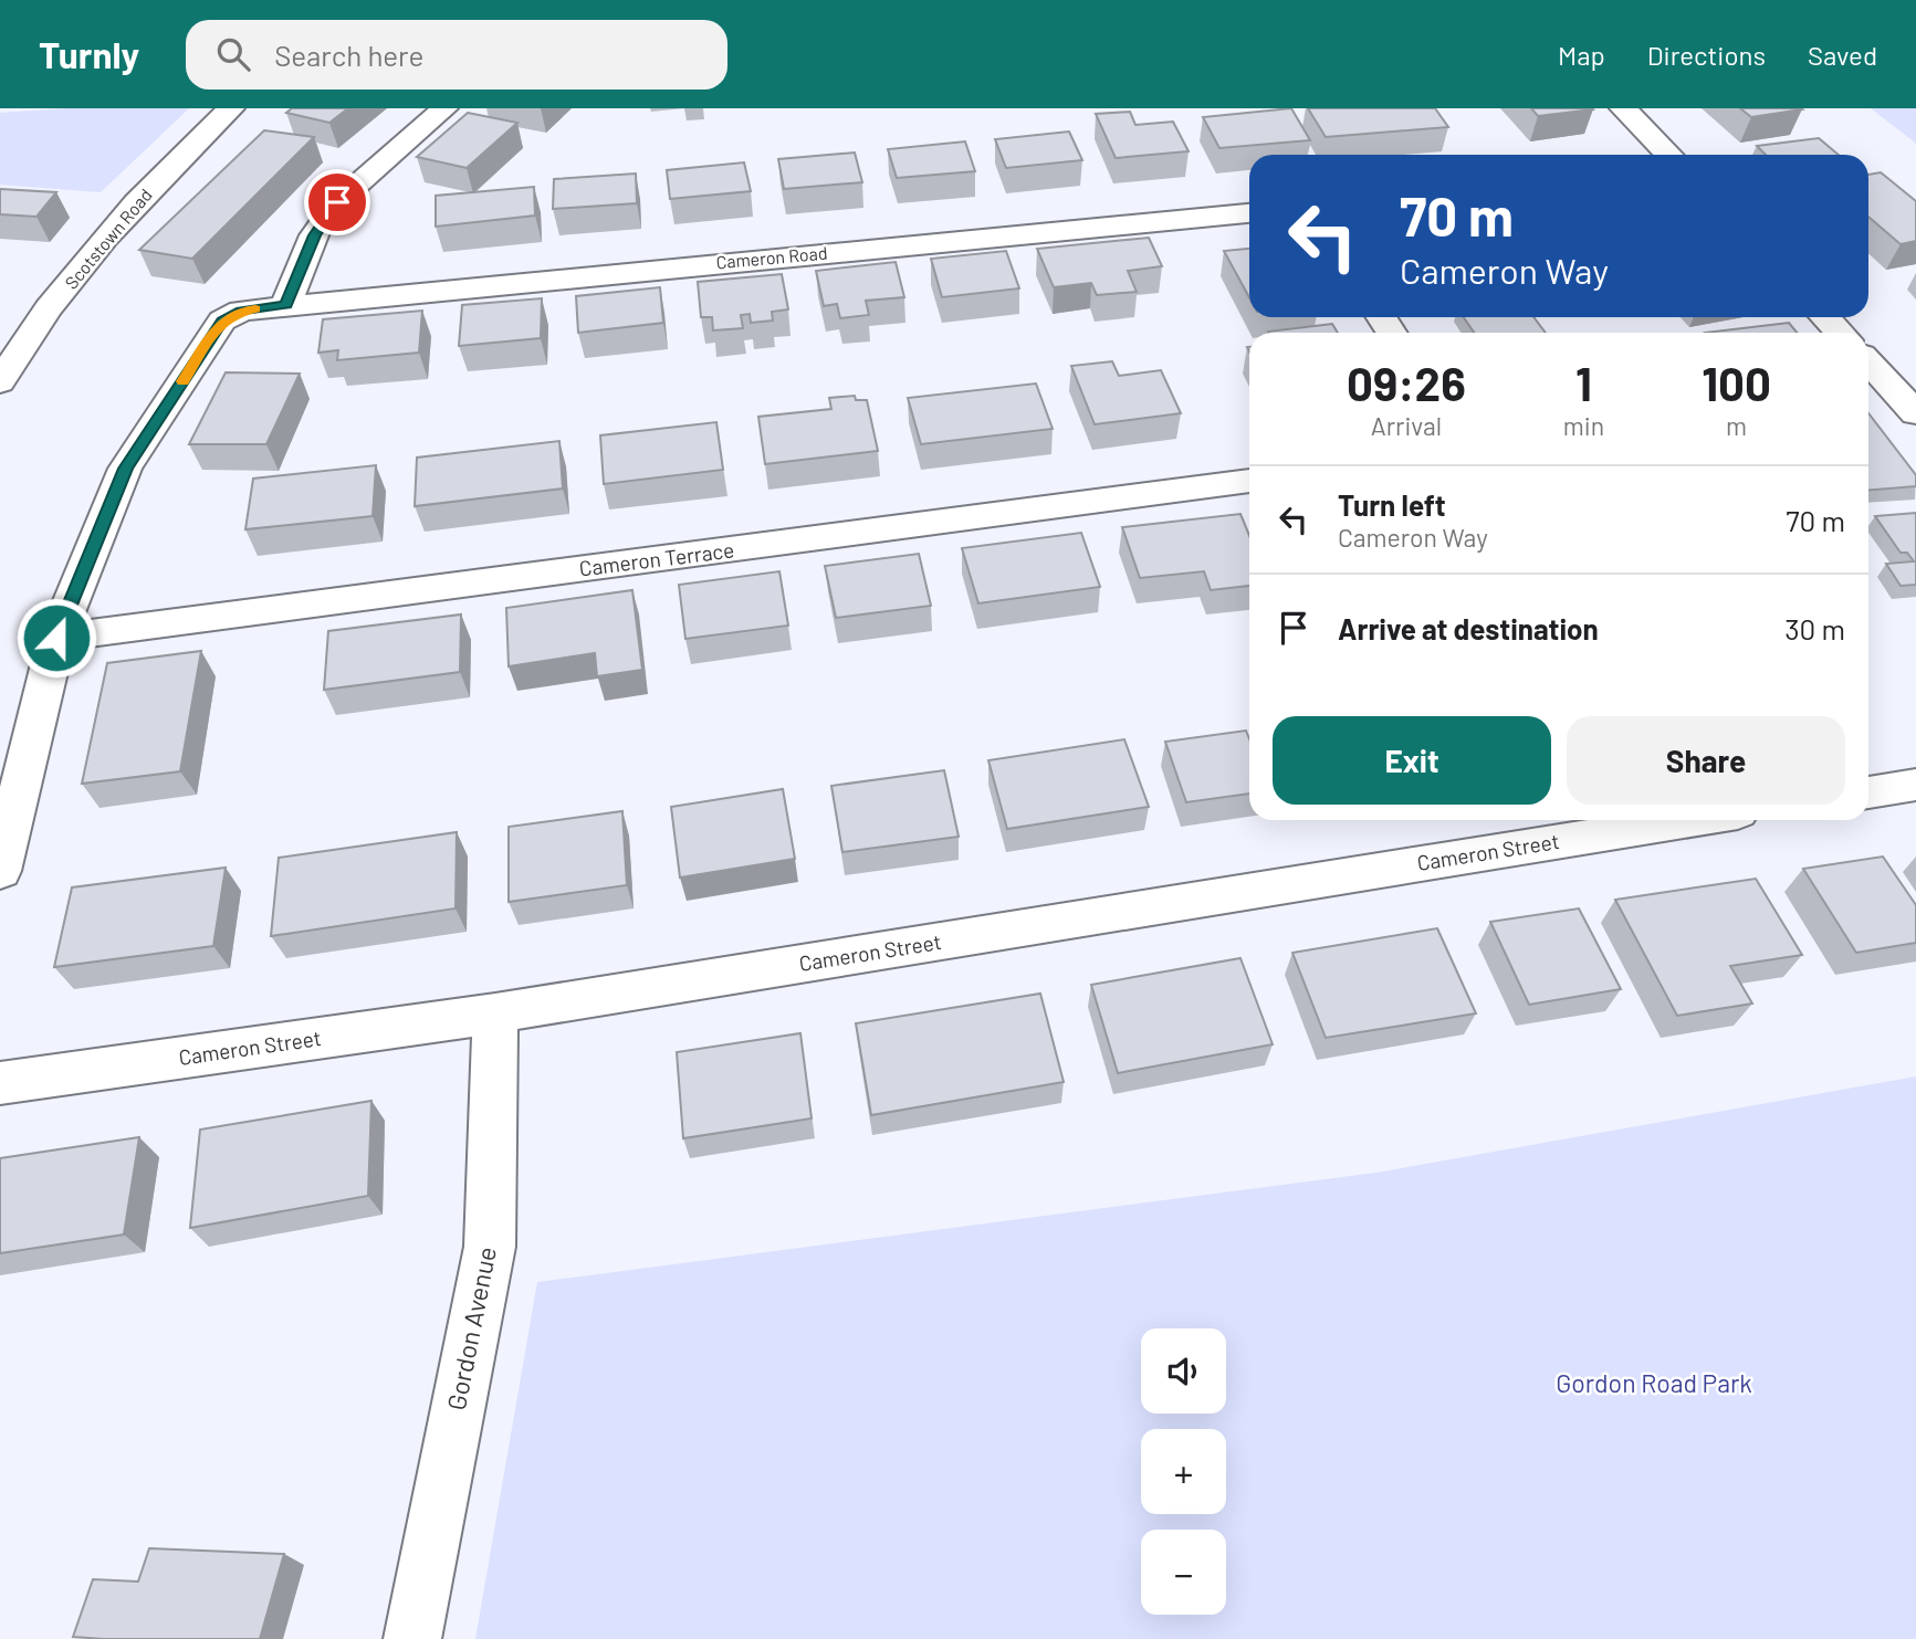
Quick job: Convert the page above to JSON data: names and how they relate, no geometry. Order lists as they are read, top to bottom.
{
  "streets": {
    "street": [
      "Scotstown Road",
      "Cameron Road",
      "Cameron Terrace",
      "Cameron Street",
      "Gordon Avenue"
    ]
  },
  "crossings": [
    ["Cameron Road", "Cameron Terrace"],
    ["Cameron Street", "Gordon Avenue"]
  ],
  "parks": ["Gordon Road Park"],
  "page": {
    "header": "Turnly",
    "search": "Search here",
    "nav": ["Map", "Directions", "Saved"],
    "turn": ["70 m", "Cameron Way"],
    "eta": [
      "09:26",
      "Arrival",
      "1",
      "min",
      "100",
      "m"
    ],
    "list": [
      {
        "name": "Turn left",
        "note": "Cameron Way",
        "value": "70 m"
      },
      {
        "name": "Arrive at destination",
        "value": "30 m"
      }
    ],
    "buttons": ["Exit", "Share"],
    "map_buttons": ["+", "−"]
  }
}
